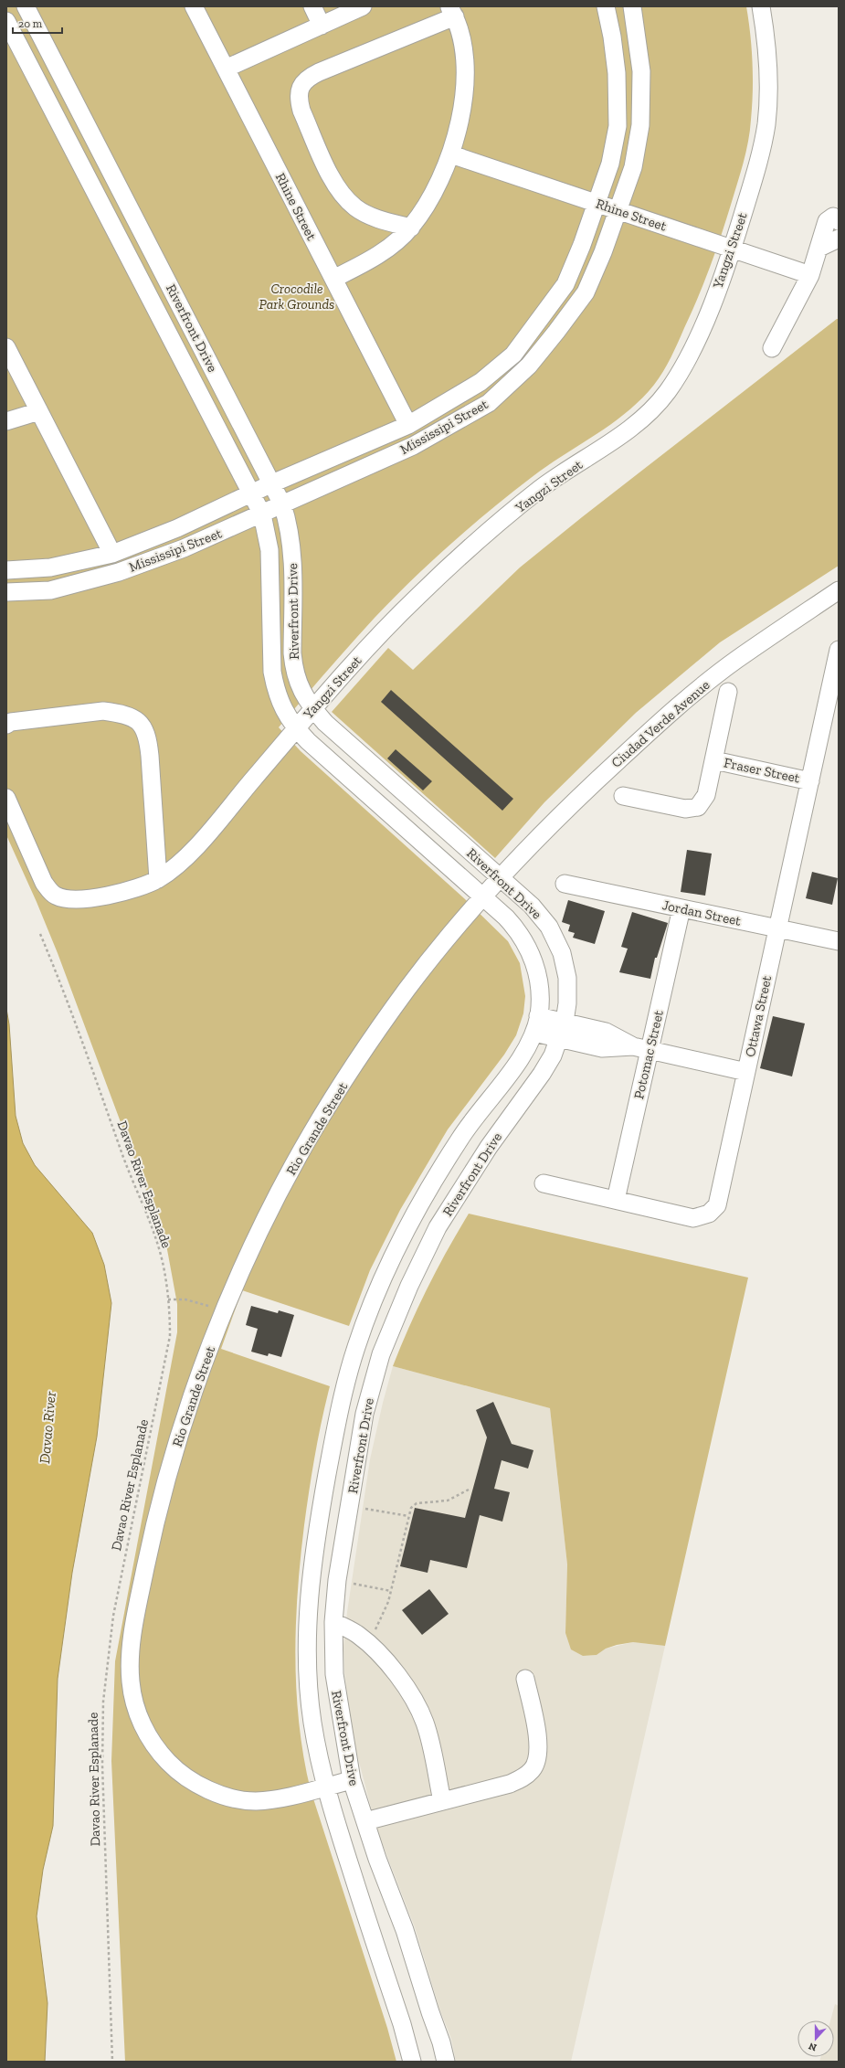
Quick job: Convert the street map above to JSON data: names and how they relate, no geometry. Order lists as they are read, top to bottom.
{
  "streets": {
    "street": [
      "Rhine Street",
      "Yangzi Street",
      "Riverfront Drive",
      "Mississipi Street",
      "Ciudad Verde Avenue",
      "Fraser Street",
      "Jordan Street",
      "Ottawa Street",
      "Potomac Street",
      "Rio Grande Street"
    ],
    "path": ["Davao River Esplanade"]
  },
  "crossings": [
    ["Rhine Street", "Yangzi Street"],
    ["Rhine Street", "Mississipi Street"],
    ["Yangzi Street", "Riverfront Drive"],
    ["Riverfront Drive", "Mississipi Street"],
    ["Riverfront Drive", "Ciudad Verde Avenue"],
    ["Riverfront Drive", "Rio Grande Street"],
    ["Ciudad Verde Avenue", "Rio Grande Street"],
    ["Fraser Street", "Ottawa Street"],
    ["Jordan Street", "Ottawa Street"],
    ["Jordan Street", "Potomac Street"],
    ["Ottawa Street", "Potomac Street"]
  ],
  "water": ["Davao River"],
  "parks": ["Crocodile Park Grounds"],
  "scale_bar": "20 m",
  "north": "bottom"
}
